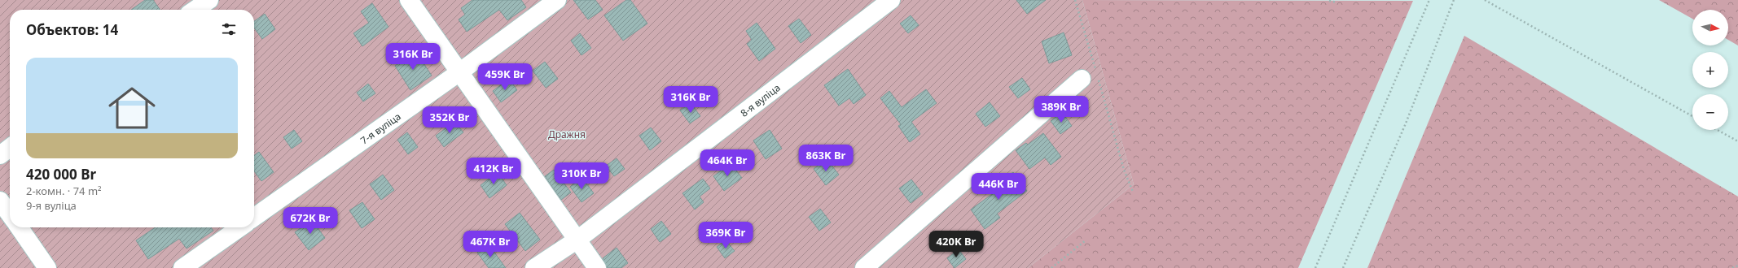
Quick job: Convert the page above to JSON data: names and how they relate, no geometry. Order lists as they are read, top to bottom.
{
  "streets": {
    "street": ["8-я вуліца", "7-я вуліца"]
  },
  "parks": ["Дражня"],
  "north": "right",
  "page": {
    "map_buttons": ["+", "−"],
    "heading": "Объектов: 14",
    "price": [
      "316K Br",
      "459K Br",
      "316K Br",
      "389K Br",
      "352K Br",
      "863K Br",
      "464K Br",
      "412K Br",
      "310K Br",
      "446K Br",
      "672K Br",
      "369K Br",
      "467K Br",
      "420K Br"
    ],
    "list": [
      {
        "name": "420 000 Br",
        "note": "2-комн. · 74 m² · 9-я вуліца"
      }
    ]
  }
}
